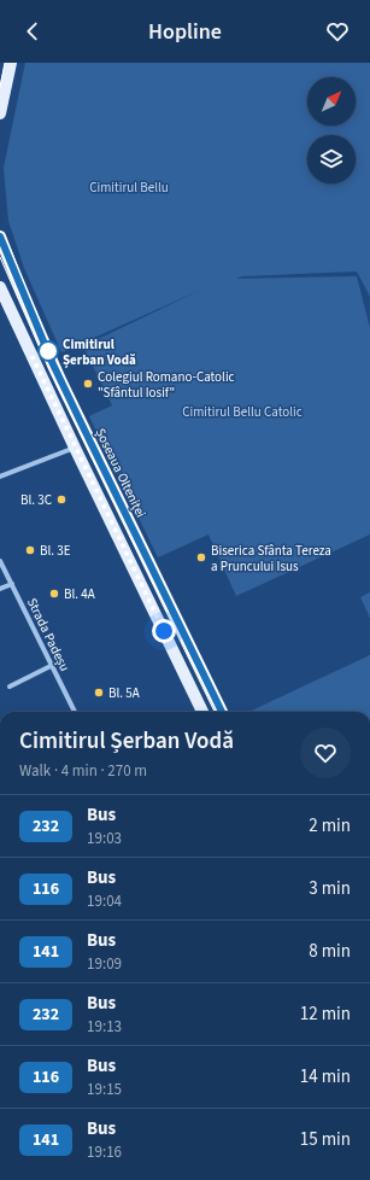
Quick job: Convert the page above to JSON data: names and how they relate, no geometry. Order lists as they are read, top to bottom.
{
  "streets": {
    "main road": ["Șoseaua Olteniței"],
    "street": ["Strada Padeșu"]
  },
  "parks": ["Cimitirul Bellu", "Cimitirul Bellu Catolic"],
  "places": [
    "Cimitirul Șerban Vodă",
    "Colegiul Romano-Catolic \"Sfântul Iosif\"",
    "Bl. 3C",
    "Bl. 3E",
    "Biserica Sfânta Tereza a Pruncului Isus",
    "Bl. 4A",
    "Bl. 5A"
  ],
  "lines": ["bus line 232"],
  "north": "top right",
  "page": {
    "header": "Hopline",
    "heading": ["Cimitirul Șerban Vodă", "Walk · 4 min · 270 m"],
    "list": [
      {
        "mark": "232",
        "name": "Bus",
        "note": "19:03",
        "value": "2 min"
      },
      {
        "mark": "116",
        "name": "Bus",
        "note": "19:04",
        "value": "3 min"
      },
      {
        "mark": "141",
        "name": "Bus",
        "note": "19:09",
        "value": "8 min"
      },
      {
        "mark": "232",
        "name": "Bus",
        "note": "19:13",
        "value": "12 min"
      },
      {
        "mark": "116",
        "name": "Bus",
        "note": "19:15",
        "value": "14 min"
      },
      {
        "mark": "141",
        "name": "Bus",
        "note": "19:16",
        "value": "15 min"
      }
    ]
  }
}
